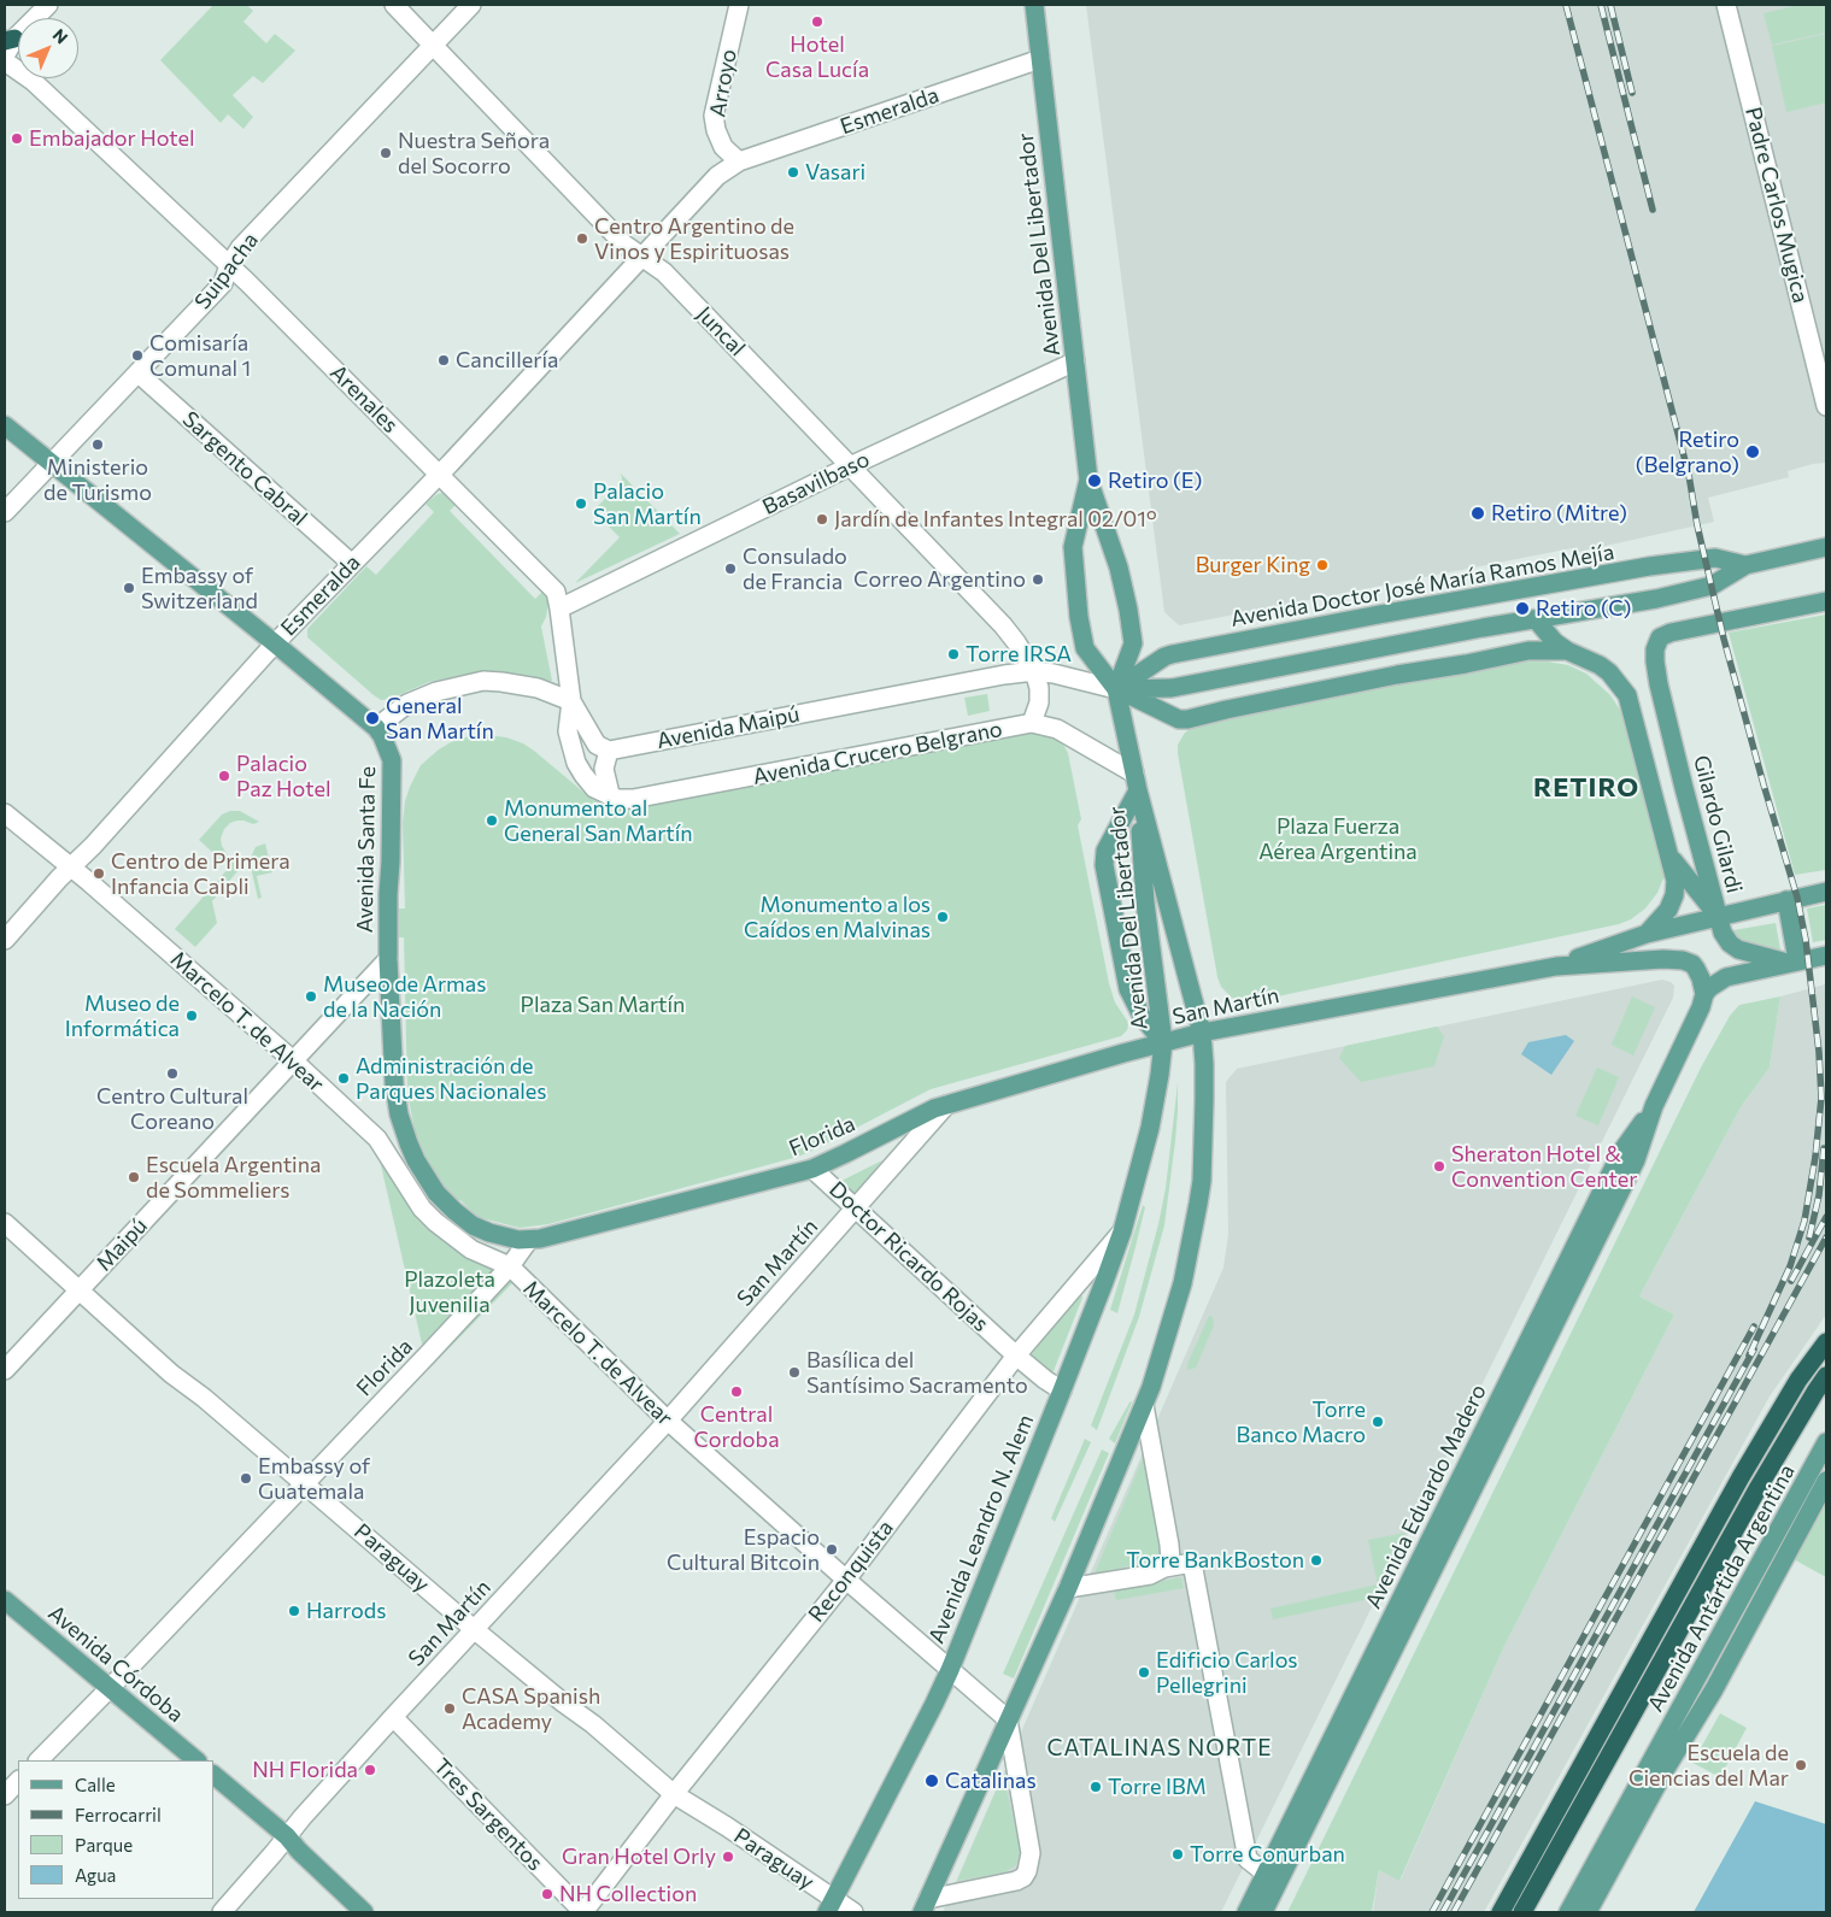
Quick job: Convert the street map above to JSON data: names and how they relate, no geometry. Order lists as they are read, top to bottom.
{
  "streets": {
    "main road": [
      "Avenida Del Libertador",
      "Avenida Doctor José María Ramos Mejía",
      "Gilardo Gilardi",
      "Avenida Santa Fe",
      "San Martín",
      "Florida",
      "Avenida Eduardo Madero",
      "Avenida Leandro N. Alem",
      "Avenida Antártida Argentina",
      "Avenida Córdoba"
    ],
    "street": [
      "Arroyo",
      "Esmeralda",
      "Padre Carlos Mugica",
      "Suipacha",
      "Juncal",
      "Arenales",
      "Sargento Cabral",
      "Basavilbaso",
      "Avenida Maipú",
      "Avenida Crucero Belgrano",
      "Marcelo T. de Alvear",
      "Maipú",
      "Doctor Ricardo Rojas",
      "Paraguay",
      "Reconquista",
      "Tres Sargentos"
    ]
  },
  "crossings": [
    ["Arroyo", "Esmeralda"],
    ["Esmeralda", "Avenida Del Libertador"],
    ["Esmeralda", "Juncal"],
    ["Esmeralda", "Arenales"],
    ["Esmeralda", "Sargento Cabral"],
    ["Esmeralda", "Avenida Santa Fe"],
    ["Esmeralda", "Marcelo T. de Alvear"],
    ["Avenida Del Libertador", "Basavilbaso"],
    ["Avenida Del Libertador", "Avenida Doctor José María Ramos Mejía"],
    ["Avenida Del Libertador", "Avenida Maipú"],
    ["Avenida Del Libertador", "Avenida Crucero Belgrano"],
    ["Avenida Del Libertador", "San Martín"],
    ["Avenida Del Libertador", "Avenida Leandro N. Alem"],
    ["Suipacha", "Juncal"],
    ["Suipacha", "Arenales"],
    ["Suipacha", "Sargento Cabral"],
    ["Suipacha", "Avenida Santa Fe"],
    ["Juncal", "Basavilbaso"],
    ["Juncal", "Avenida Maipú"],
    ["Arenales", "Basavilbaso"],
    ["Arenales", "Avenida Crucero Belgrano"],
    ["Avenida Doctor José María Ramos Mejía", "Avenida Maipú"],
    ["Gilardo Gilardi", "San Martín"],
    ["Avenida Santa Fe", "Florida"],
    ["Avenida Santa Fe", "Maipú"],
    ["San Martín", "Marcelo T. de Alvear"],
    ["San Martín", "Florida"],
    ["San Martín", "Doctor Ricardo Rojas"],
    ["San Martín", "Avenida Eduardo Madero"],
    ["San Martín", "Avenida Leandro N. Alem"],
    ["San Martín", "Paraguay"],
    ["San Martín", "Tres Sargentos"],
    ["Marcelo T. de Alvear", "Florida"],
    ["Marcelo T. de Alvear", "Maipú"],
    ["Marcelo T. de Alvear", "Avenida Leandro N. Alem"],
    ["Marcelo T. de Alvear", "Reconquista"],
    ["Florida", "Doctor Ricardo Rojas"],
    ["Florida", "Paraguay"],
    ["Florida", "Avenida Córdoba"],
    ["Maipú", "Paraguay"],
    ["Doctor Ricardo Rojas", "Avenida Leandro N. Alem"],
    ["Doctor Ricardo Rojas", "Reconquista"],
    ["Avenida Leandro N. Alem", "Paraguay"],
    ["Avenida Leandro N. Alem", "Reconquista"],
    ["Paraguay", "Reconquista"],
    ["Reconquista", "Tres Sargentos"]
  ],
  "districts": ["RETIRO", "CATALINAS NORTE"],
  "parks": ["Plaza Fuerza Aérea Argentina", "Plaza San Martín", "Plazoleta Juvenilia"],
  "places": [
    "Hotel Casa Lucía",
    "Embajador Hotel",
    "Nuestra Señora del Socorro",
    "Vasari",
    "Centro Argentino de Vinos y Espirituosas",
    "Comisaría Comunal 1",
    "Cancillería",
    "Ministerio de Turismo",
    "Retiro (Belgrano)",
    "Retiro (E)",
    "Palacio San Martín",
    "Retiro (Mitre)",
    "Jardín de Infantes Integral 02/01°",
    "Burger King",
    "Consulado de Francia",
    "Correo Argentino",
    "Embassy of Switzerland",
    "Retiro (C)",
    "Torre IRSA",
    "General San Martín",
    "Palacio Paz Hotel",
    "Monumento al General San Martín",
    "Centro de Primera Infancia Caipli",
    "Monumento a los Caídos en Malvinas",
    "Museo de Armas de la Nación",
    "Museo de Informática",
    "Centro Cultural Coreano",
    "Administración de Parques Nacionales",
    "Sheraton Hotel & Convention Center",
    "Escuela Argentina de Sommeliers",
    "Basílica del Santísimo Sacramento",
    "Central Cordoba",
    "Torre Banco Macro",
    "Embassy of Guatemala",
    "Espacio Cultural Bitcoin",
    "Torre BankBoston",
    "Harrods",
    "Edificio Carlos Pellegrini",
    "CASA Spanish Academy",
    "Escuela de Ciencias del Mar",
    "NH Florida",
    "Catalinas",
    "Torre IBM",
    "Torre Conurban",
    "Gran Hotel Orly",
    "NH Collection"
  ],
  "legend": [
    "Calle",
    "Ferrocarril",
    "Parque",
    "Agua"
  ],
  "north": "top right"
}
